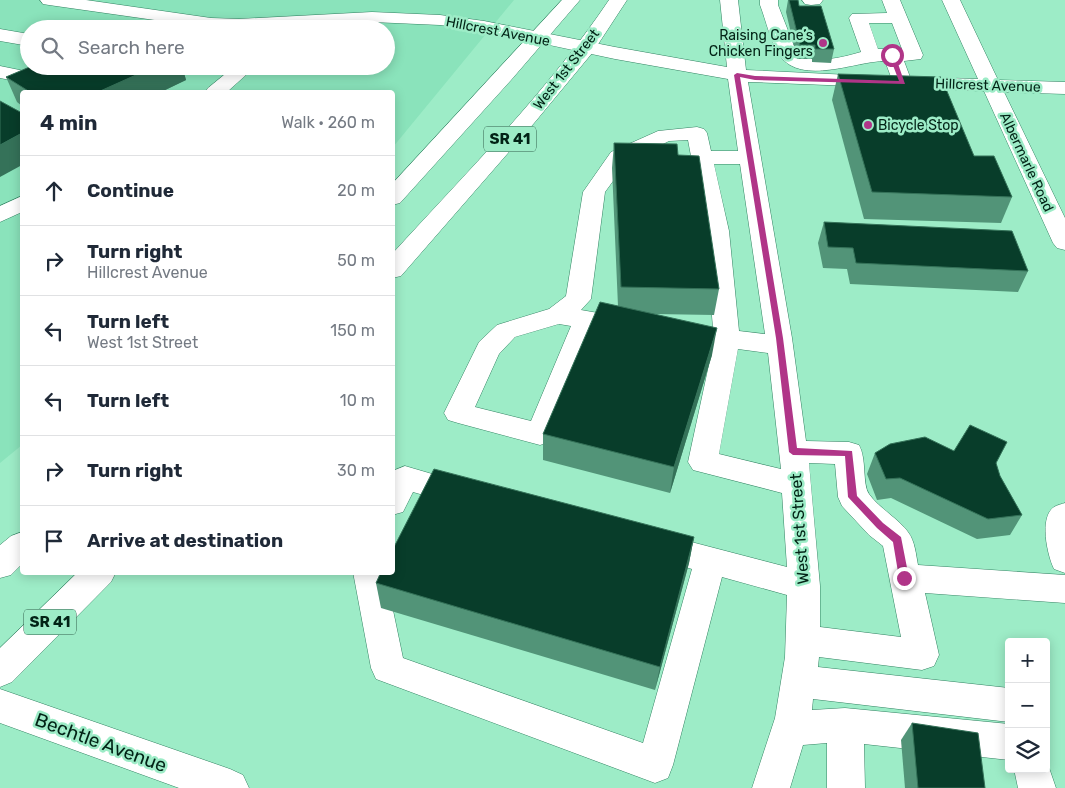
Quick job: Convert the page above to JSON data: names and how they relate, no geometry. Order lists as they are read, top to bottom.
{
  "streets": {
    "street": [
      "Hillcrest Avenue",
      "West 1st Street",
      "SR 41",
      "Albermarle Road",
      "Bechtle Avenue"
    ]
  },
  "crossings": [
    ["Hillcrest Avenue", "West 1st Street"],
    ["Hillcrest Avenue", "SR 41"],
    ["Hillcrest Avenue", "Albermarle Road"]
  ],
  "places": ["Raising Cane’s Chicken Fingers", "Bicycle Stop"],
  "page": {
    "search": "Search here",
    "heading": ["4 min", "Walk · 260 m"],
    "list": [
      ["Continue", "20 m"],
      ["Turn right", "Hillcrest Avenue", "50 m"],
      ["Turn left", "West 1st Street", "150 m"],
      ["Turn left", "10 m"],
      ["Turn right", "30 m"],
      "Arrive at destination"
    ],
    "map_buttons": ["+", "−"]
  }
}
